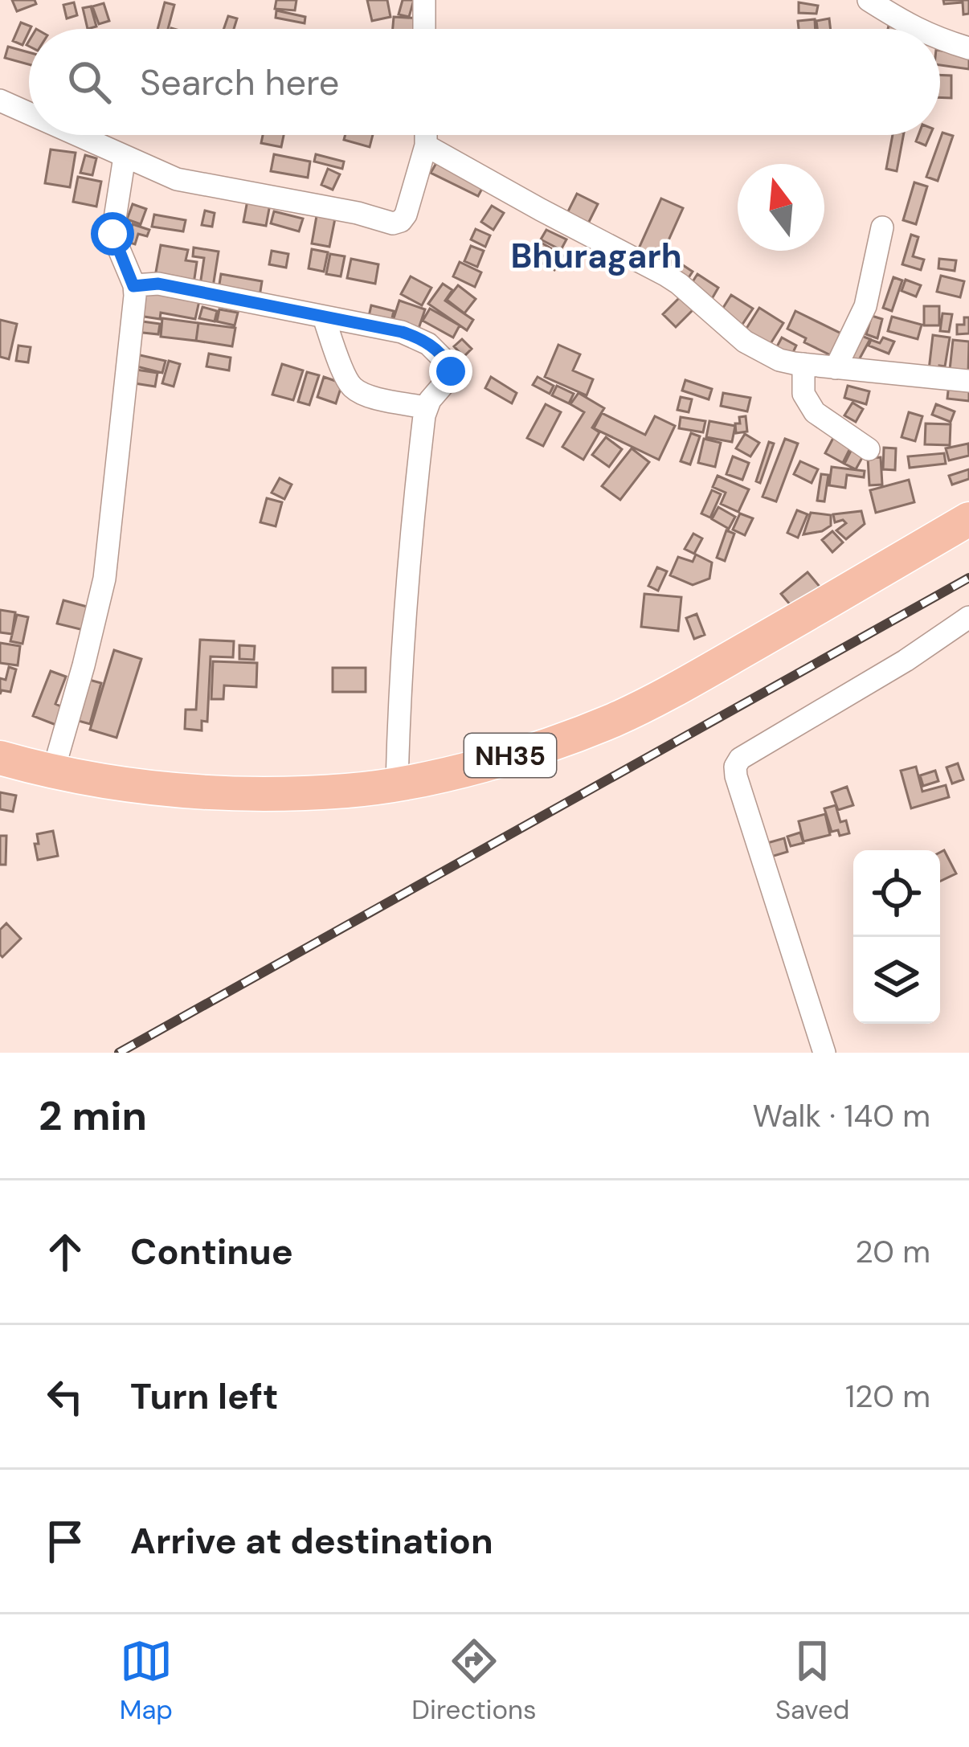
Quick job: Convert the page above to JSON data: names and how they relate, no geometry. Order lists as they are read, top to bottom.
{
  "streets": {
    "highway": ["NH35"]
  },
  "districts": ["Bhuragarh"],
  "north": "top",
  "page": {
    "search": "Search here",
    "heading": ["2 min", "Walk · 140 m"],
    "list": [
      ["Continue", "20 m"],
      ["Turn left", "120 m"],
      "Arrive at destination"
    ],
    "nav": ["Map", "Directions", "Saved"]
  }
}
